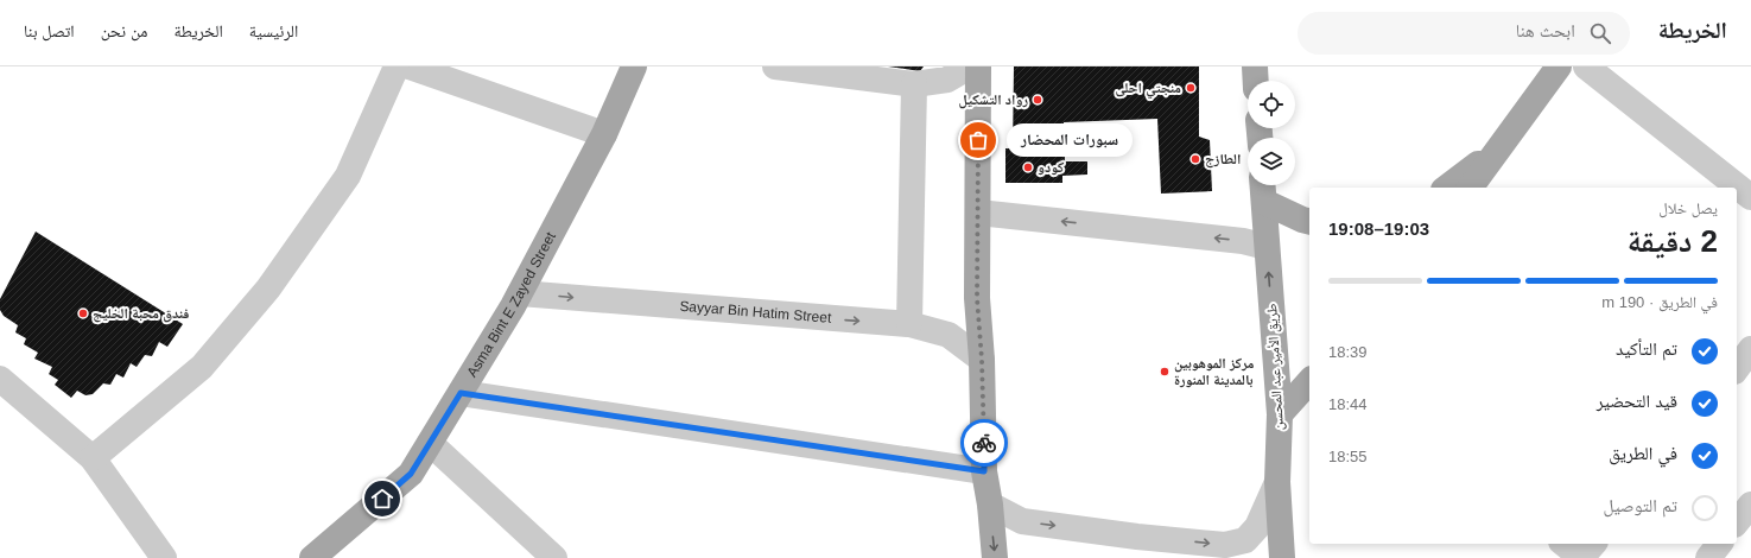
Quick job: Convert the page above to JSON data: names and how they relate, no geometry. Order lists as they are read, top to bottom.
{
  "streets": {
    "main road": ["Asma Bint E Zayed Street", "طريق الأمير عبد المحسن"],
    "street": ["Sayyar Bin Hatim Street"]
  },
  "crossings": [
    ["Asma Bint E Zayed Street", "Sayyar Bin Hatim Street"]
  ],
  "one_way": ["طريق الأمير عبد المحسن"],
  "places": [
    "منجتي احلى",
    "رواد التشكيل",
    "سبورات المحضار",
    "الطازج",
    "كودو",
    "فندق محبة الخليج",
    "مركز الموهوبين بالمدينة المنورة"
  ],
  "page": {
    "header": "الخريطة",
    "search": "ابحث هنا",
    "nav": [
      "الرئيسية",
      "الخريطة",
      "من نحن",
      "اتصل بنا"
    ],
    "bubble": "سبورات المحضار",
    "heading": ["2 دقيقة", "يصل خلال", "19:03–19:08"],
    "bar": "في الطريق · 190 m",
    "list": [
      ["تم التأكيد", "18:39"],
      ["قيد التحضير", "18:44"],
      ["في الطريق", "18:55"],
      "تم التوصيل"
    ]
  }
}
